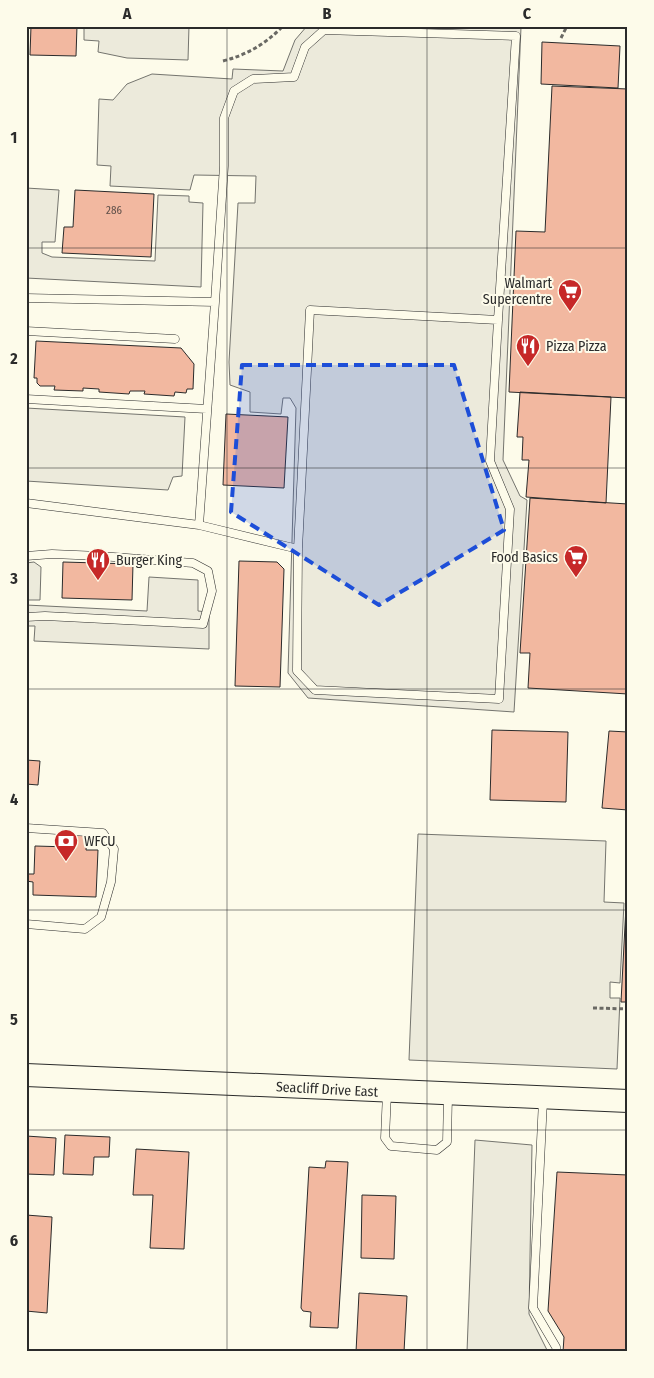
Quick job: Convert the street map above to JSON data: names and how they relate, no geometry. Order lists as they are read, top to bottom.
{
  "streets": {
    "main road": ["Seacliff Drive East"]
  },
  "places": {
    "supermarket": ["Walmart Supercentre", "Food Basics"],
    "restaurant": ["Pizza Pizza", "Burger King"],
    "bank": ["WFCU"]
  },
  "house_numbers": ["286"],
  "grid": {
    "columns": ["A", "B", "C"],
    "rows": [
      "1",
      "2",
      "3",
      "4",
      "5",
      "6"
    ]
  }
}
